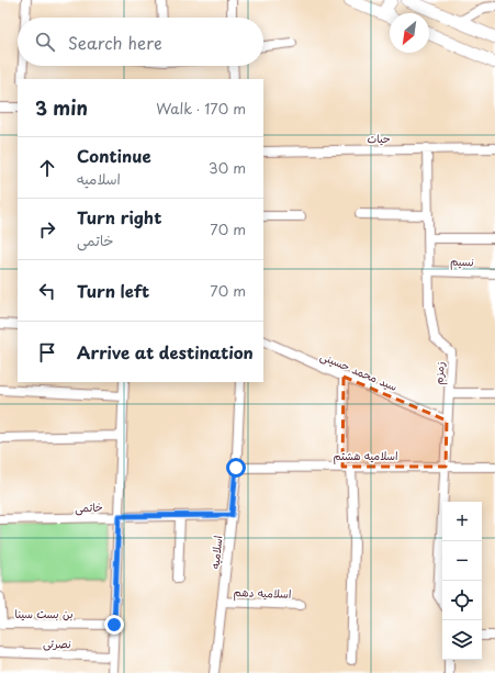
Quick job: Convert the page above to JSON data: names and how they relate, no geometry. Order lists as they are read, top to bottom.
{
  "streets": {
    "street": [
      "حیات",
      "نسیم",
      "سید محمد حسینی",
      "زمزم",
      "اسلامیه هشتم",
      "خاتمی",
      "اسلامیه",
      "اسلامیه دهم",
      "بن بست سینا",
      "نصرتی"
    ]
  },
  "crossings": [
    ["حیات", "زمزم"],
    ["نسیم", "زمزم"],
    ["سید محمد حسینی", "زمزم"],
    ["زمزم", "اسلامیه هشتم"],
    ["اسلامیه هشتم", "اسلامیه"],
    ["خاتمی", "اسلامیه"],
    ["اسلامیه", "اسلامیه دهم"]
  ],
  "north": "bottom left",
  "page": {
    "search": "Search here",
    "heading": ["3 min", "Walk · 170 m"],
    "list": [
      ["Continue", "اسلامیه", "30 m"],
      ["Turn right", "خاتمی", "70 m"],
      ["Turn left", "70 m"],
      "Arrive at destination"
    ],
    "map_buttons": ["+", "−"]
  }
}
